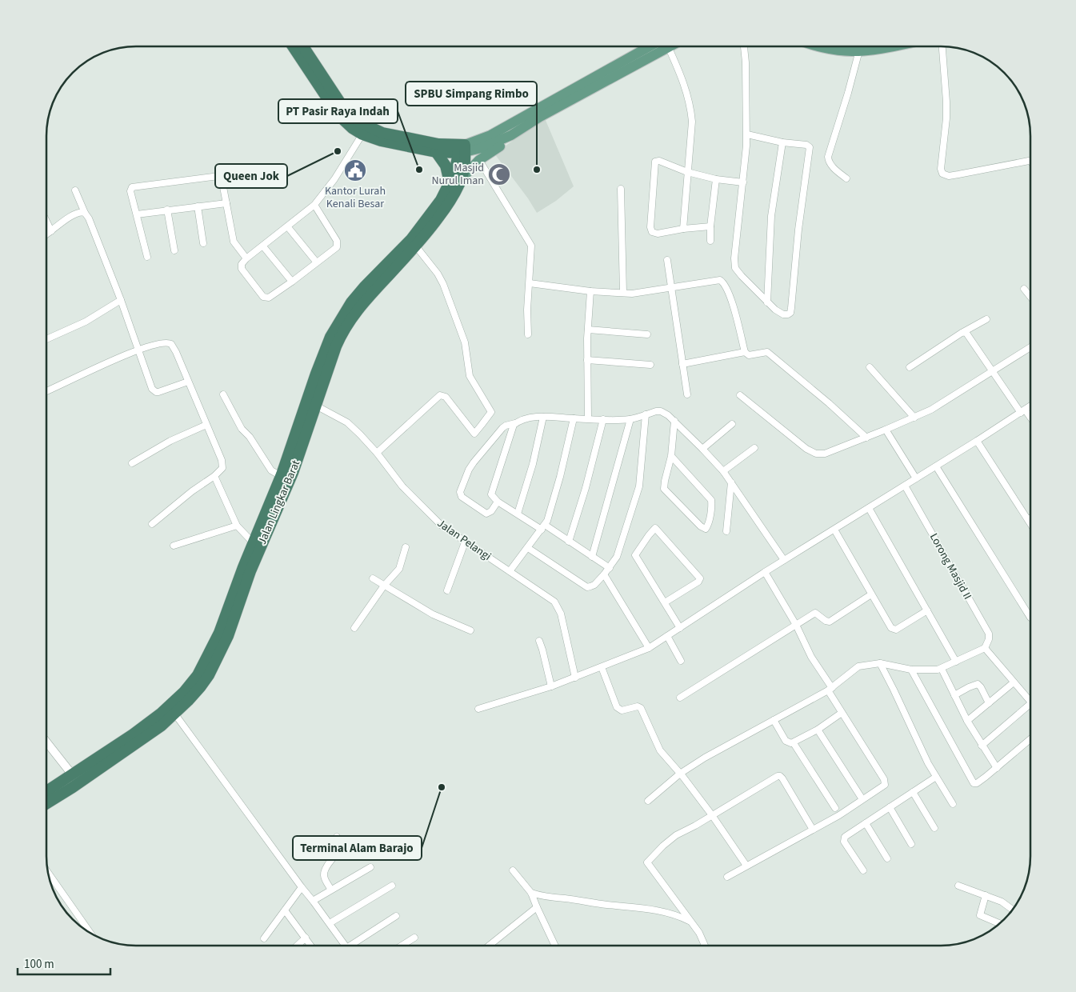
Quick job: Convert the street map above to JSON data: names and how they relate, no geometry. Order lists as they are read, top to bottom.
{
  "streets": {
    "highway": ["Jalan Lingkar Barat"],
    "street": ["Jalan Pelangi", "Lorong Masjid II"]
  },
  "crossings": [
    ["Jalan Lingkar Barat", "Jalan Pelangi"]
  ],
  "places": {
    "other": [
      "Queen Jok",
      "PT Pasir Raya Indah",
      "SPBU Simpang Rimbo",
      "Terminal Alam Barajo"
    ],
    "public building": ["Kantor Lurah Kenali Besar"],
    "mosque": ["Masjid Nurul Iman"]
  },
  "scale_bar": "100 m"
}
